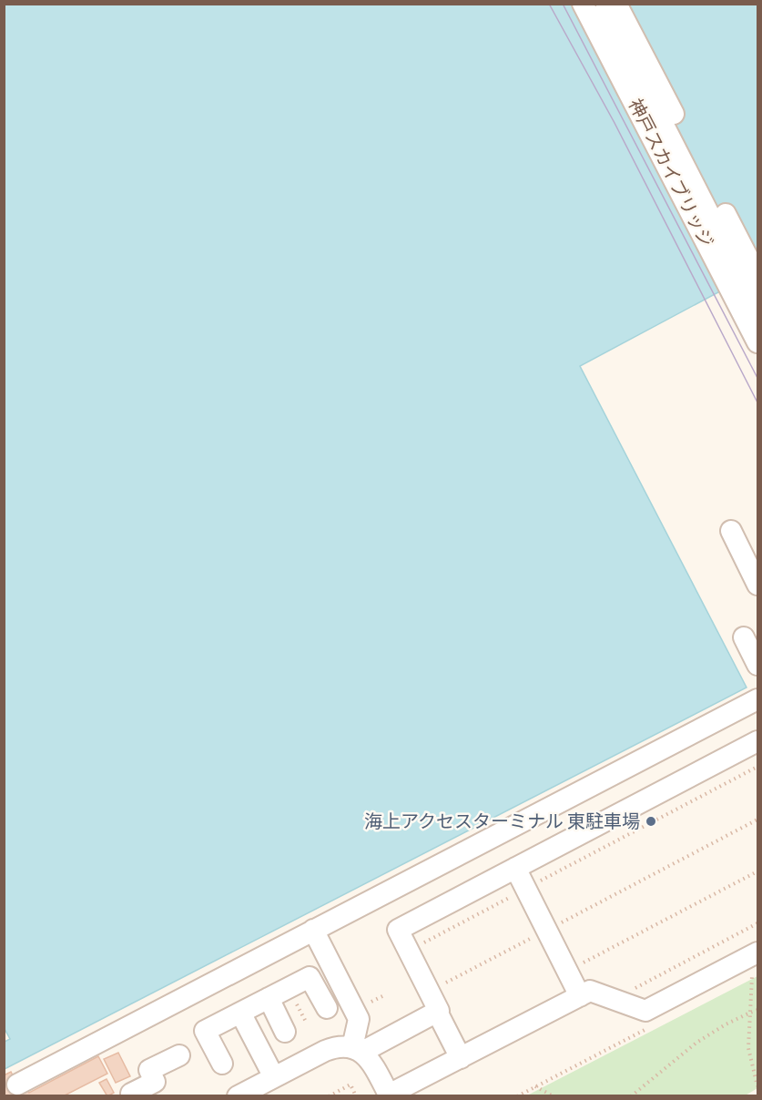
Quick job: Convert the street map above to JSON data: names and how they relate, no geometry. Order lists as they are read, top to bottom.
{
  "streets": {
    "street": ["神戸スカイブリッジ"]
  },
  "places": ["海上アクセスターミナル 東駐車場"]
}
